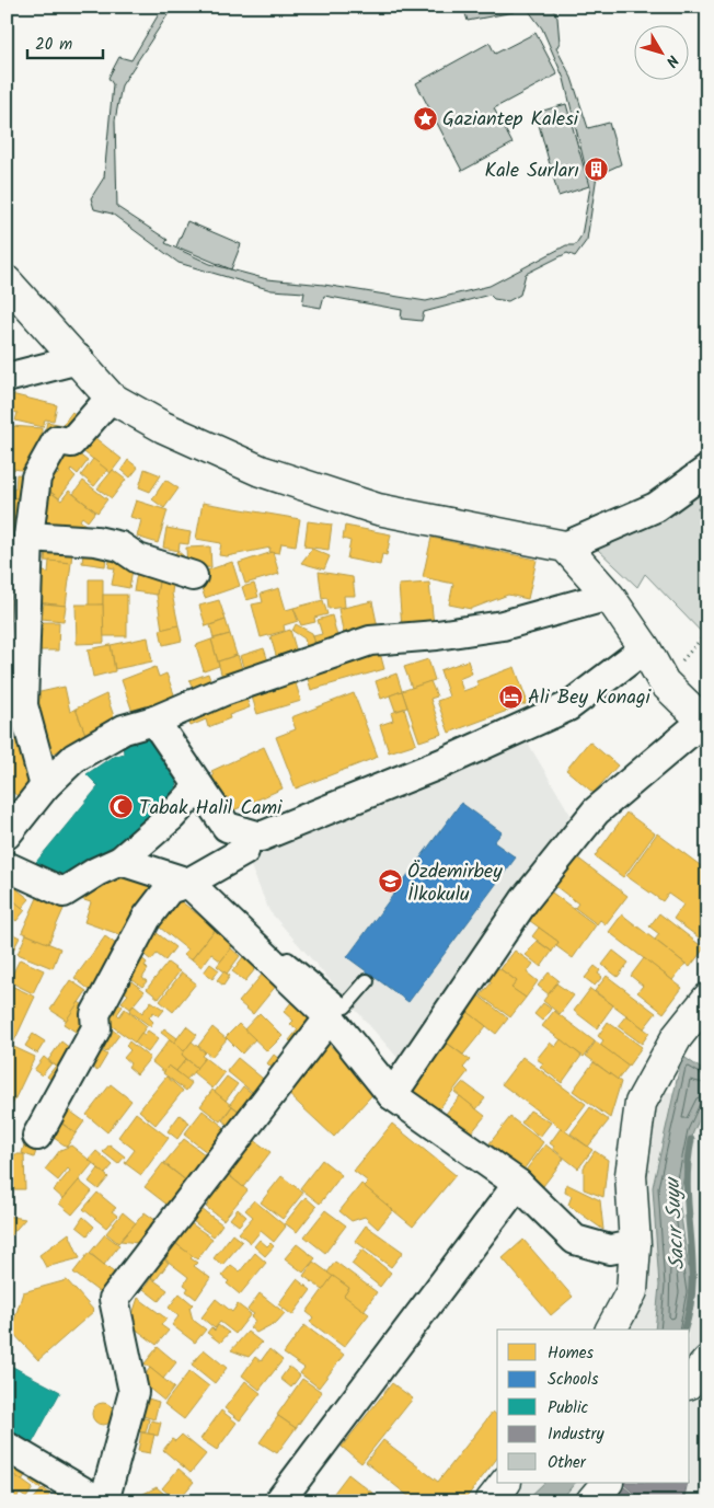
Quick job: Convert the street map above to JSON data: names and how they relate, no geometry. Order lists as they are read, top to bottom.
{
  "water": ["Sacır Suyu"],
  "places": {
    "place": ["Gaziantep Kalesi"],
    "building": ["Kale Surları"],
    "hotel": ["Ali Bey Konagi"],
    "mosque": ["Tabak Halil Cami"],
    "school or university": ["Özdemirbey İlkokulu"]
  },
  "legend": [
    "Homes",
    "Schools",
    "Public",
    "Industry",
    "Other"
  ],
  "scale_bar": "20 m",
  "north": "bottom right"
}
